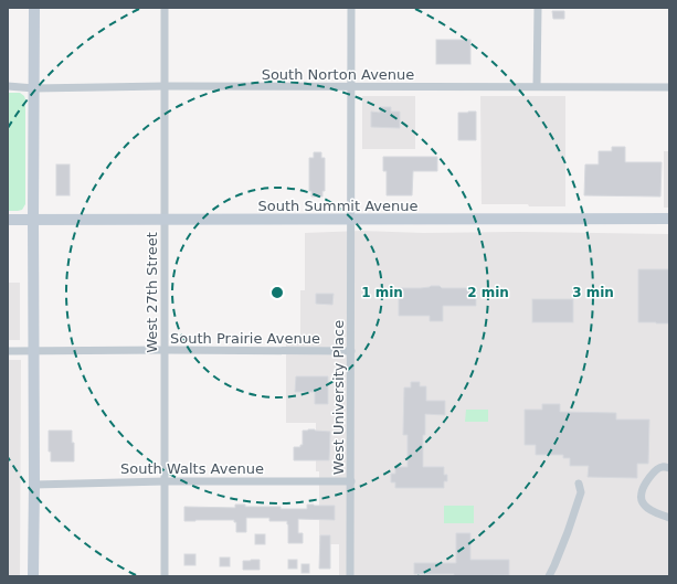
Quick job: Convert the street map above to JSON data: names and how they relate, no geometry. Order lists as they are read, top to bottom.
{
  "streets": {
    "street": [
      "South Norton Avenue",
      "South Summit Avenue",
      "West 27th Street",
      "South Prairie Avenue",
      "West University Place",
      "South Walts Avenue"
    ]
  },
  "crossings": [
    ["South Norton Avenue", "West 27th Street"],
    ["South Norton Avenue", "West University Place"],
    ["South Summit Avenue", "West 27th Street"],
    ["South Summit Avenue", "West University Place"],
    ["West 27th Street", "South Prairie Avenue"],
    ["West 27th Street", "South Walts Avenue"],
    ["South Prairie Avenue", "West University Place"],
    ["West University Place", "South Walts Avenue"]
  ],
  "rings": ["1 min", "2 min", "3 min"]
}
